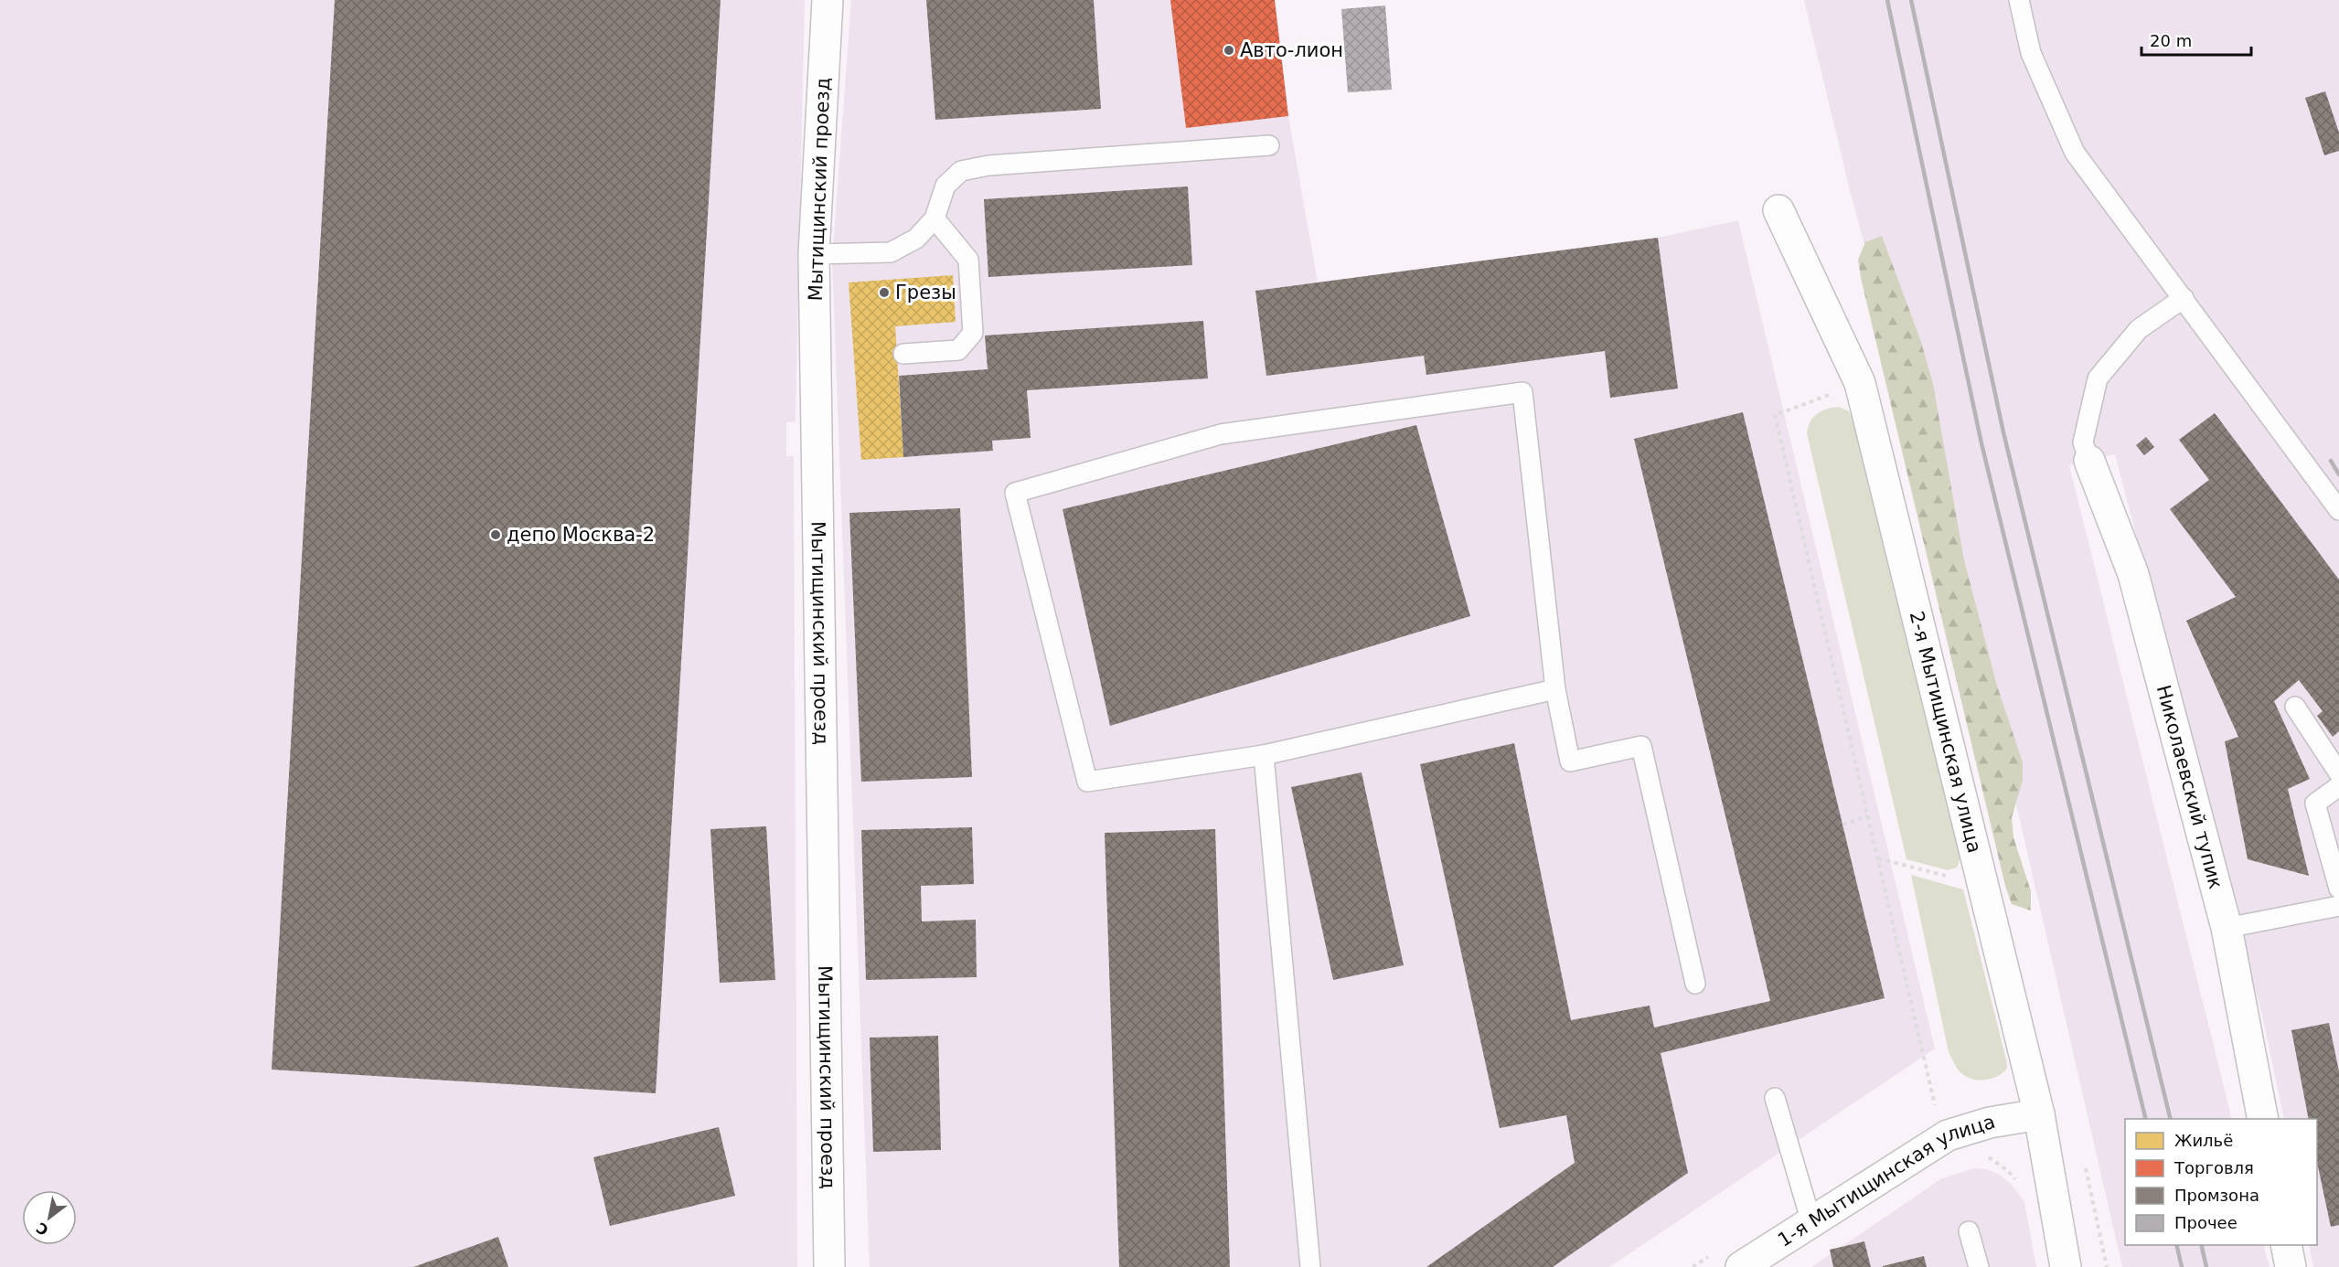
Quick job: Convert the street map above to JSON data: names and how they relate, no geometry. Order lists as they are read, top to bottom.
{
  "streets": {
    "street": [
      "Мытищинский проезд",
      "2-я Мытищинская улица",
      "Николаевский тупик",
      "1-я Мытищинская улица"
    ]
  },
  "crossings": [
    ["2-я Мытищинская улица", "1-я Мытищинская улица"]
  ],
  "places": ["Авто-лион", "Грезы", "депо Москва-2"],
  "legend": [
    "Жильё",
    "Торговля",
    "Промзона",
    "Прочее"
  ],
  "scale_bar": "20 m",
  "north": "bottom left"
}
